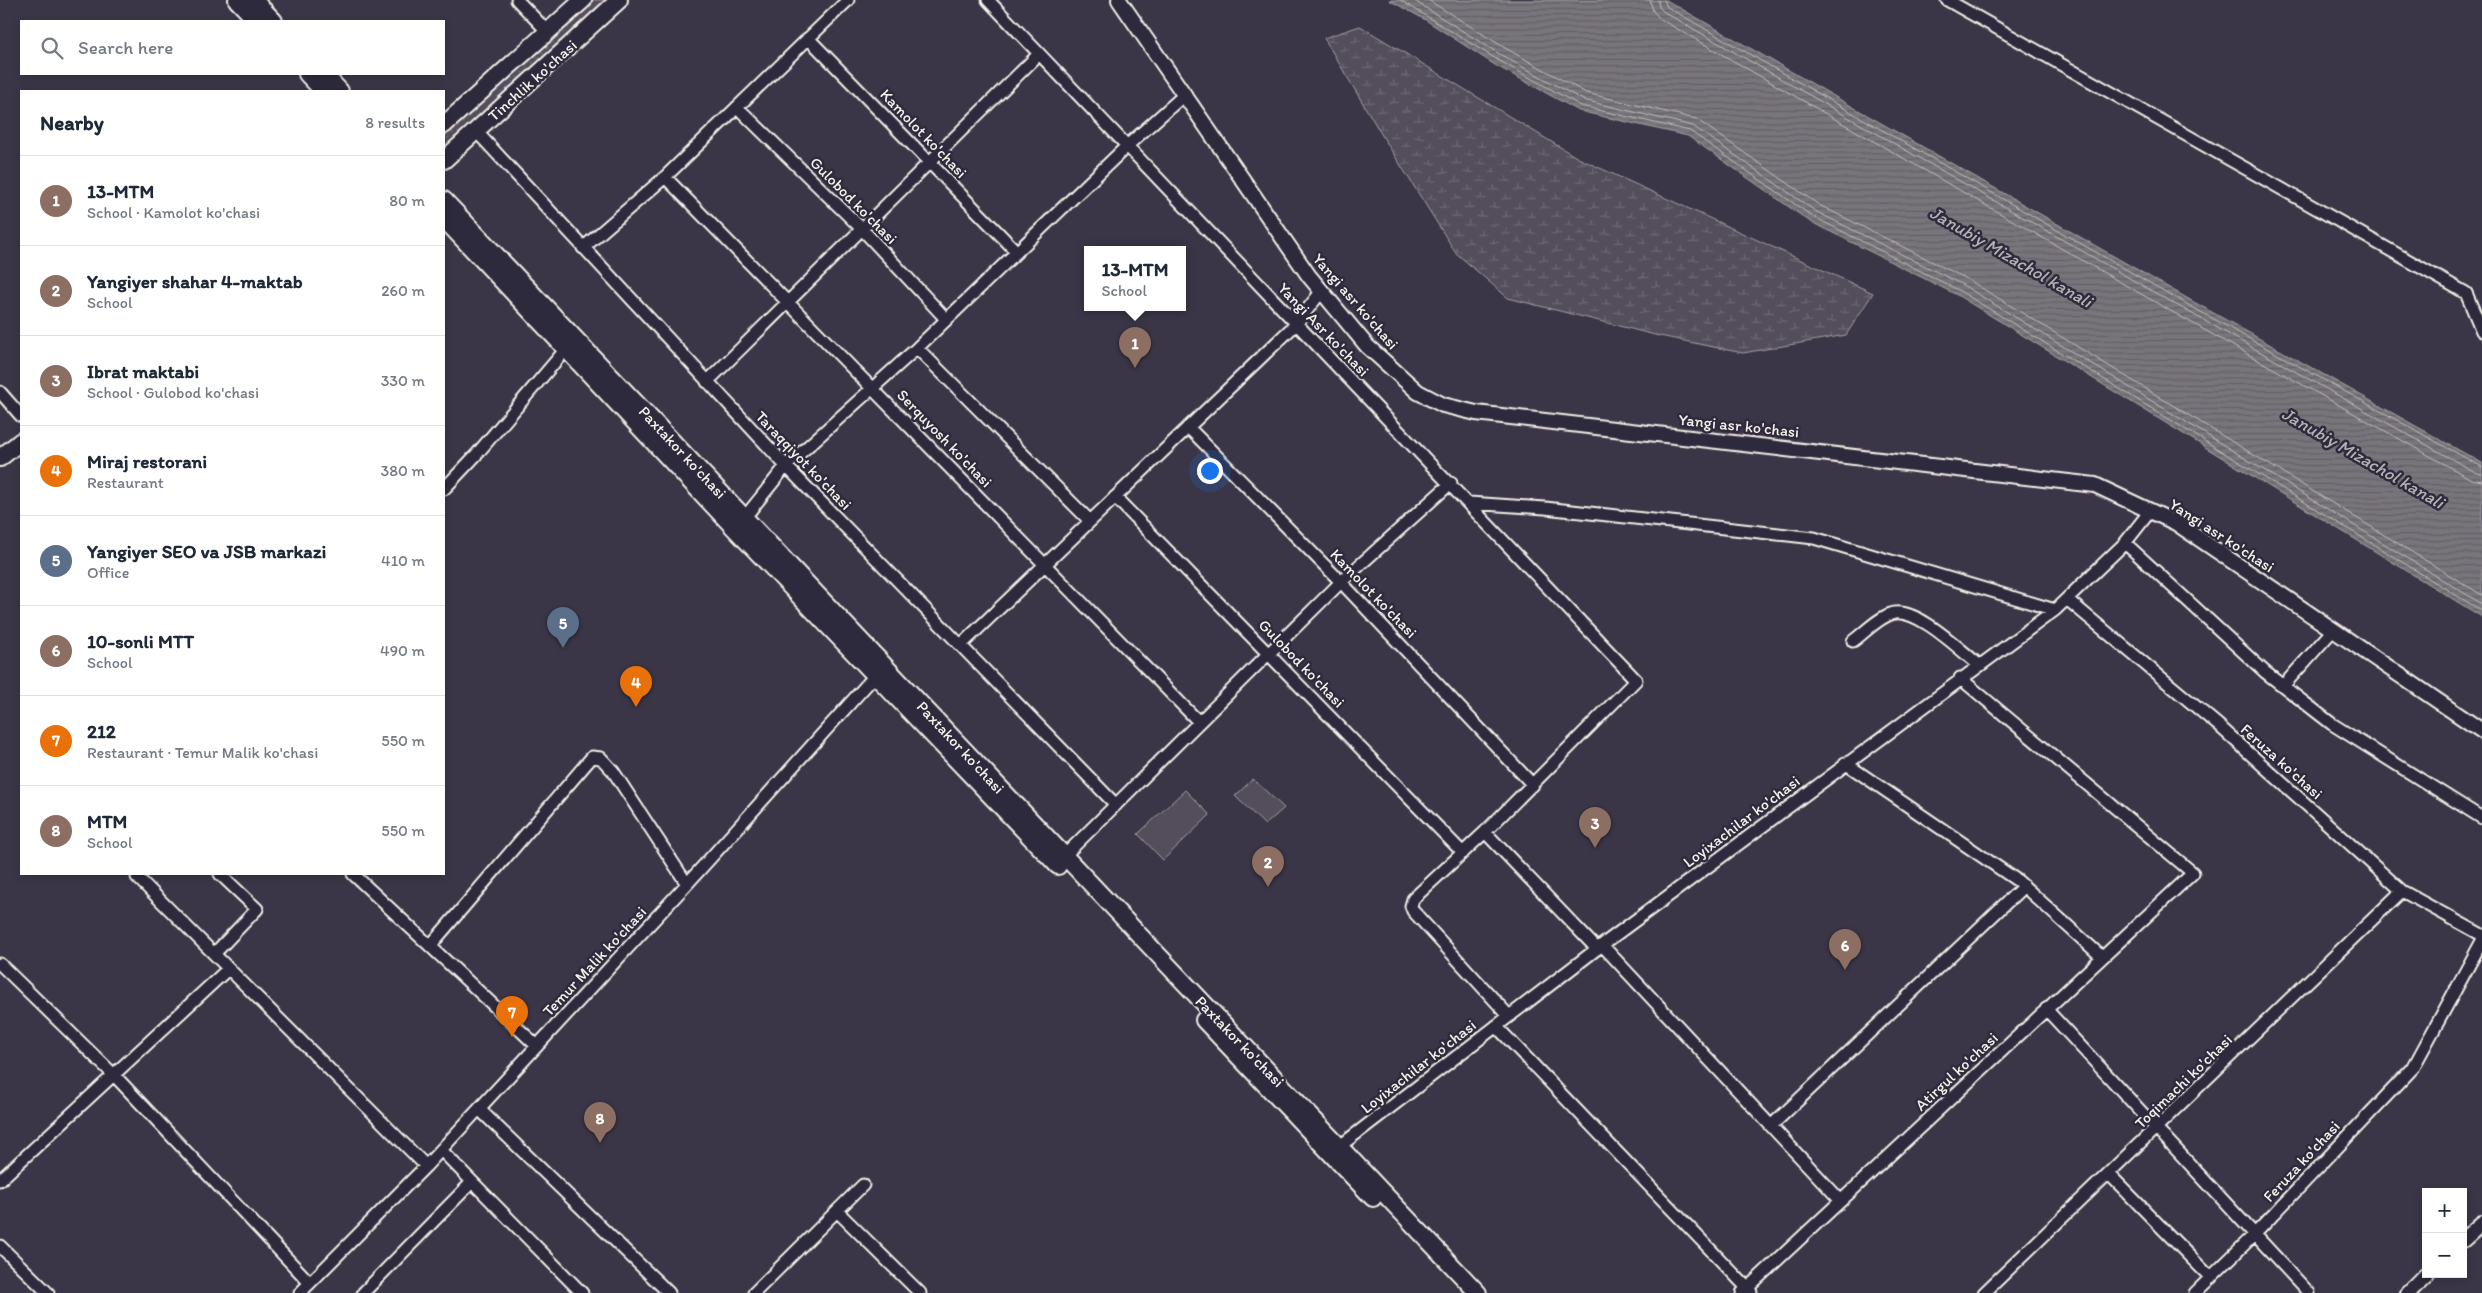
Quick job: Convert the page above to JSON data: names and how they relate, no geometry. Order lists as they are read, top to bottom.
{
  "streets": {
    "main road": ["Tinchlik ko'chasi", "Paxtakor ko'chasi"],
    "street": [
      "Kamolot ko'chasi",
      "Gulobod ko'chasi",
      "Yangi asr ko'chasi",
      "Yangi Asr ko'chasi",
      "Serquyosh ko'chasi",
      "Taraqqiyot ko'chasi",
      "Feruza ko'chasi",
      "Loyixachilar ko'chasi",
      "Temur Malik ko'chasi",
      "Atirgul ko'chasi",
      "Toqimachi ko'chasi"
    ]
  },
  "crossings": [
    ["Tinchlik ko'chasi", "Taraqqiyot ko'chasi"],
    ["Kamolot ko'chasi", "Yangi Asr ko'chasi"],
    ["Yangi asr ko'chasi", "Loyixachilar ko'chasi"],
    ["Paxtakor ko'chasi", "Loyixachilar ko'chasi"],
    ["Paxtakor ko'chasi", "Temur Malik ko'chasi"],
    ["Feruza ko'chasi", "Loyixachilar ko'chasi"],
    ["Feruza ko'chasi", "Toqimachi ko'chasi"],
    ["Loyixachilar ko'chasi", "Atirgul ko'chasi"]
  ],
  "water": ["Janubiy Mizachol kanali"],
  "page": {
    "search": "Search here",
    "heading": ["Nearby", "8 results"],
    "list": [
      {
        "mark": "1",
        "name": "13-MTM",
        "note": "School · Kamolot ko'chasi",
        "value": "80 m"
      },
      {
        "mark": "2",
        "name": "Yangiyer shahar 4-maktab",
        "note": "School",
        "value": "260 m"
      },
      {
        "mark": "3",
        "name": "Ibrat maktabi",
        "note": "School · Gulobod ko'chasi",
        "value": "330 m"
      },
      {
        "mark": "4",
        "name": "Miraj restorani",
        "note": "Restaurant",
        "value": "380 m"
      },
      {
        "mark": "5",
        "name": "Yangiyer SEO va JSB markazi",
        "note": "Office",
        "value": "410 m"
      },
      {
        "mark": "6",
        "name": "10-sonli MTT",
        "note": "School",
        "value": "490 m"
      },
      {
        "mark": "7",
        "name": "212",
        "note": "Restaurant · Temur Malik ko'chasi",
        "value": "550 m"
      },
      {
        "mark": "8",
        "name": "MTM",
        "note": "School",
        "value": "550 m"
      }
    ],
    "popup": ["13-MTM", "School"],
    "pins": [
      "1",
      "5",
      "4",
      "3",
      "2",
      "6",
      "7",
      "8"
    ],
    "map_buttons": ["+", "−"]
  }
}
